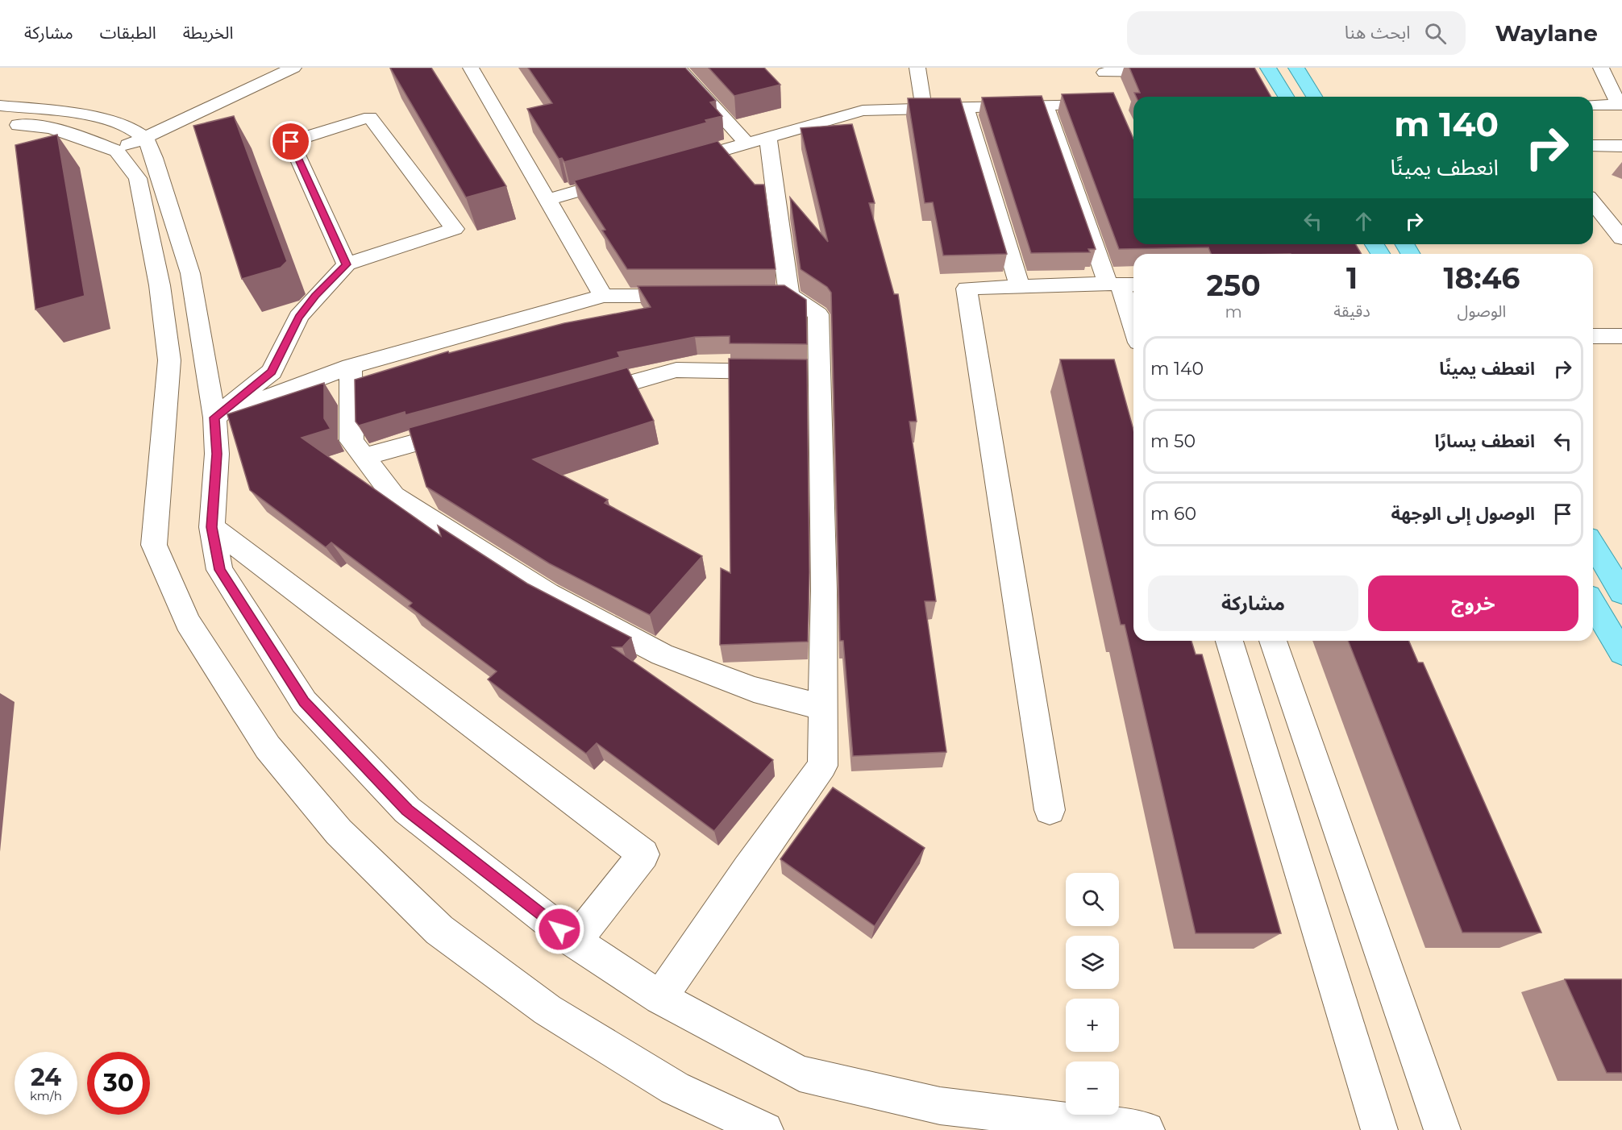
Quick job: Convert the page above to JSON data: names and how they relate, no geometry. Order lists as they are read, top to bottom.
{
  "page": {
    "header": "Waylane",
    "search": "ابحث هنا",
    "nav": ["الخريطة", "الطبقات", "مشاركة"],
    "turn": ["140 m", "انعطف يمينًا"],
    "eta": [
      "18:46",
      "الوصول",
      "1",
      "دقيقة",
      "250",
      "m"
    ],
    "list": [
      {
        "name": "انعطف يمينًا",
        "value": "140 m"
      },
      {
        "name": "انعطف يسارًا",
        "value": "50 m"
      },
      {
        "name": "الوصول إلى الوجهة",
        "value": "60 m"
      }
    ],
    "buttons": ["خروج", "مشاركة"],
    "map_buttons": ["+", "−"],
    "speed": "24 km/h",
    "limit": "30"
  }
}
